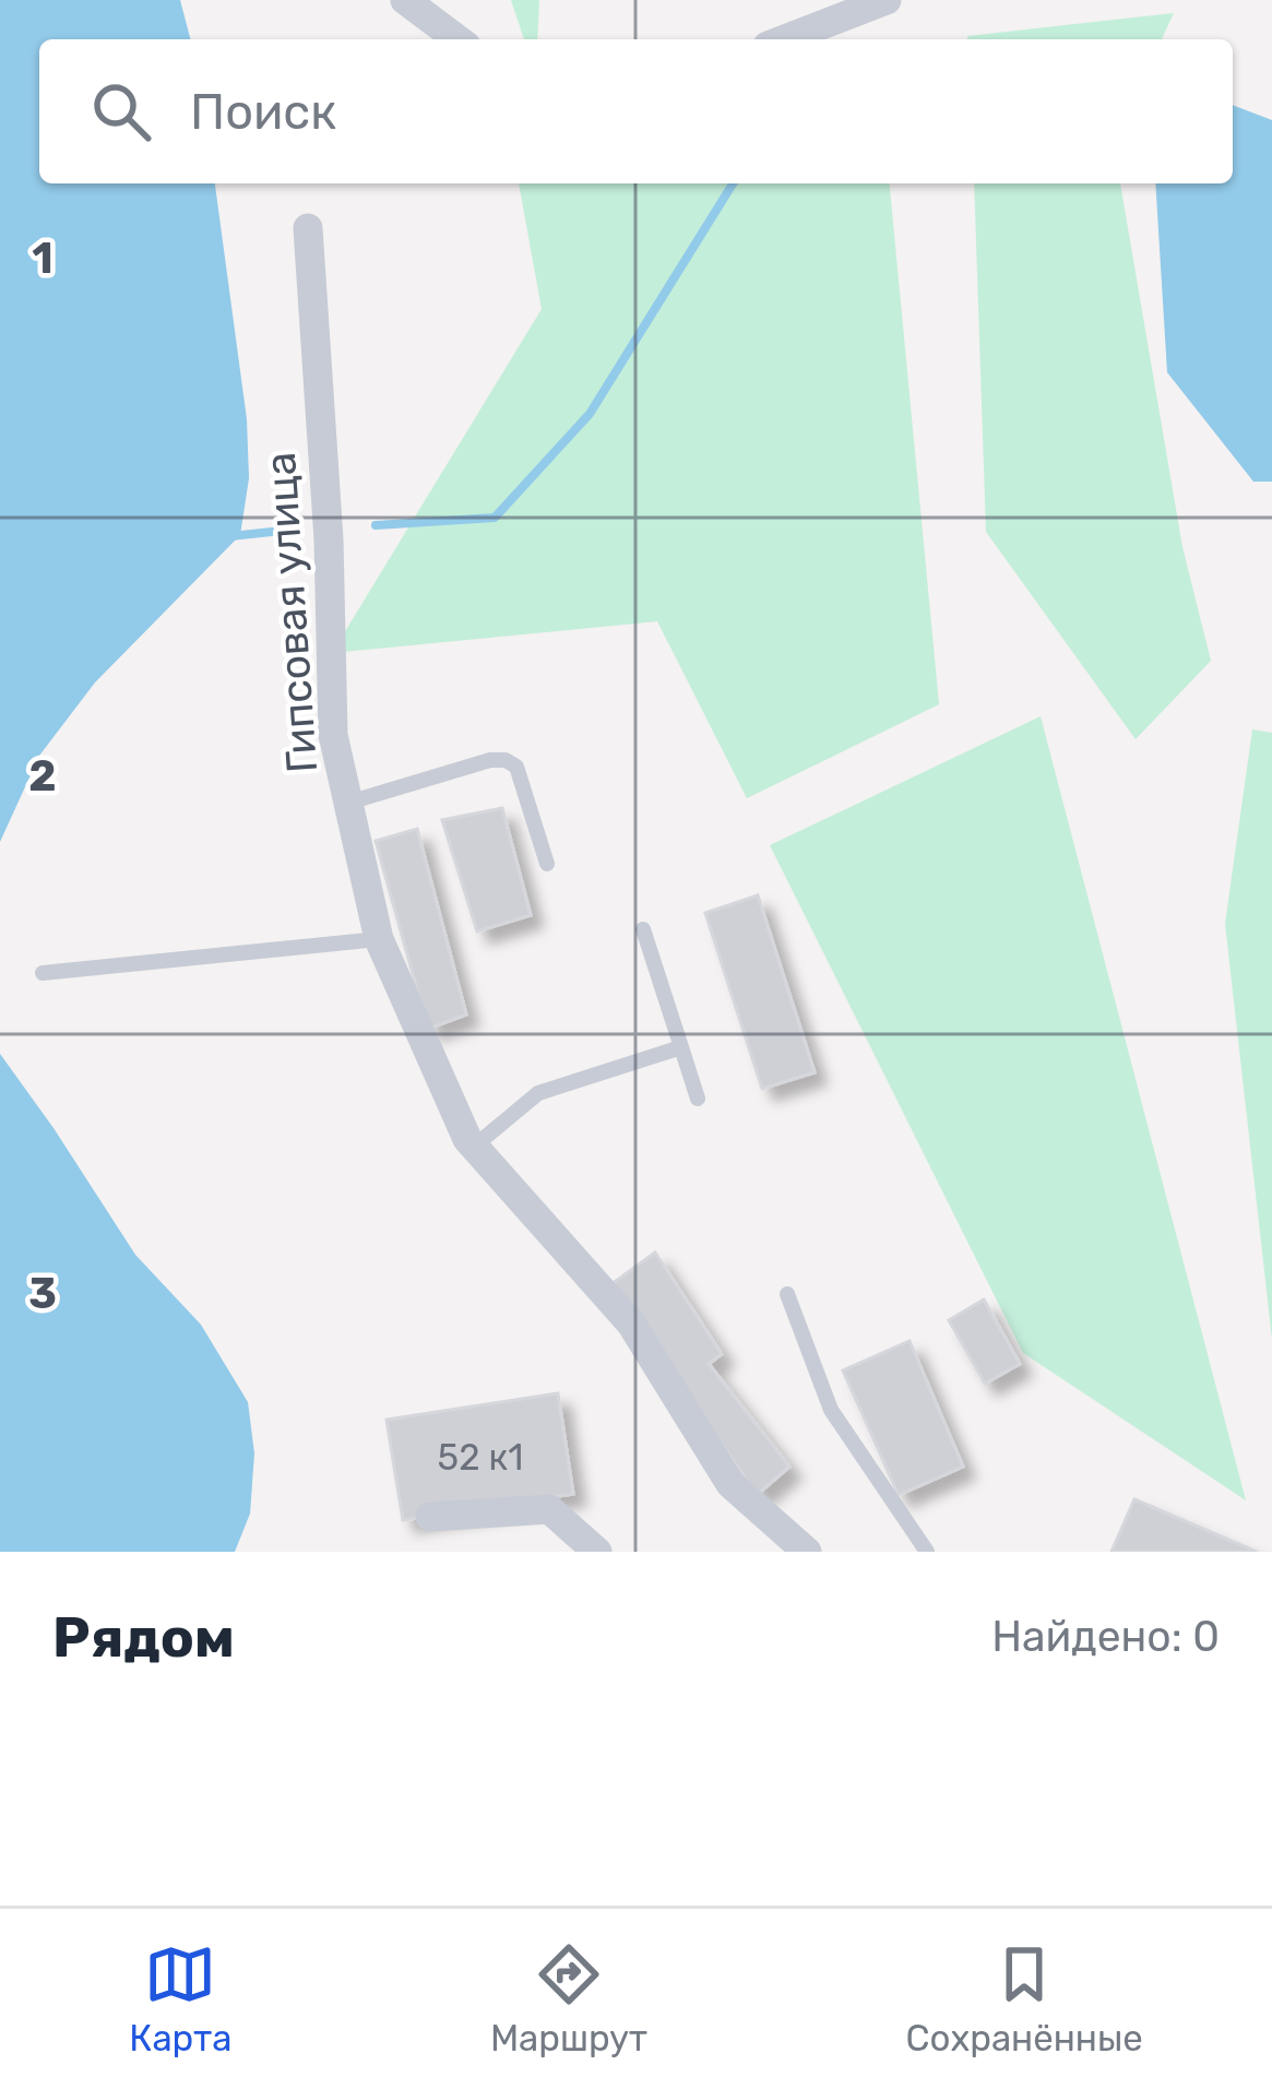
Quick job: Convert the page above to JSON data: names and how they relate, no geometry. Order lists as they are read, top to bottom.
{
  "streets": {
    "street": ["Гипсовая улица"]
  },
  "house_numbers": ["52 к1"],
  "page": {
    "search": "Поиск",
    "heading": ["Рядом", "Найдено: 0"],
    "nav": ["Карта", "Маршрут", "Сохранённые"]
  },
  "grid": {
    "rows": ["1", "2", "3"]
  }
}
